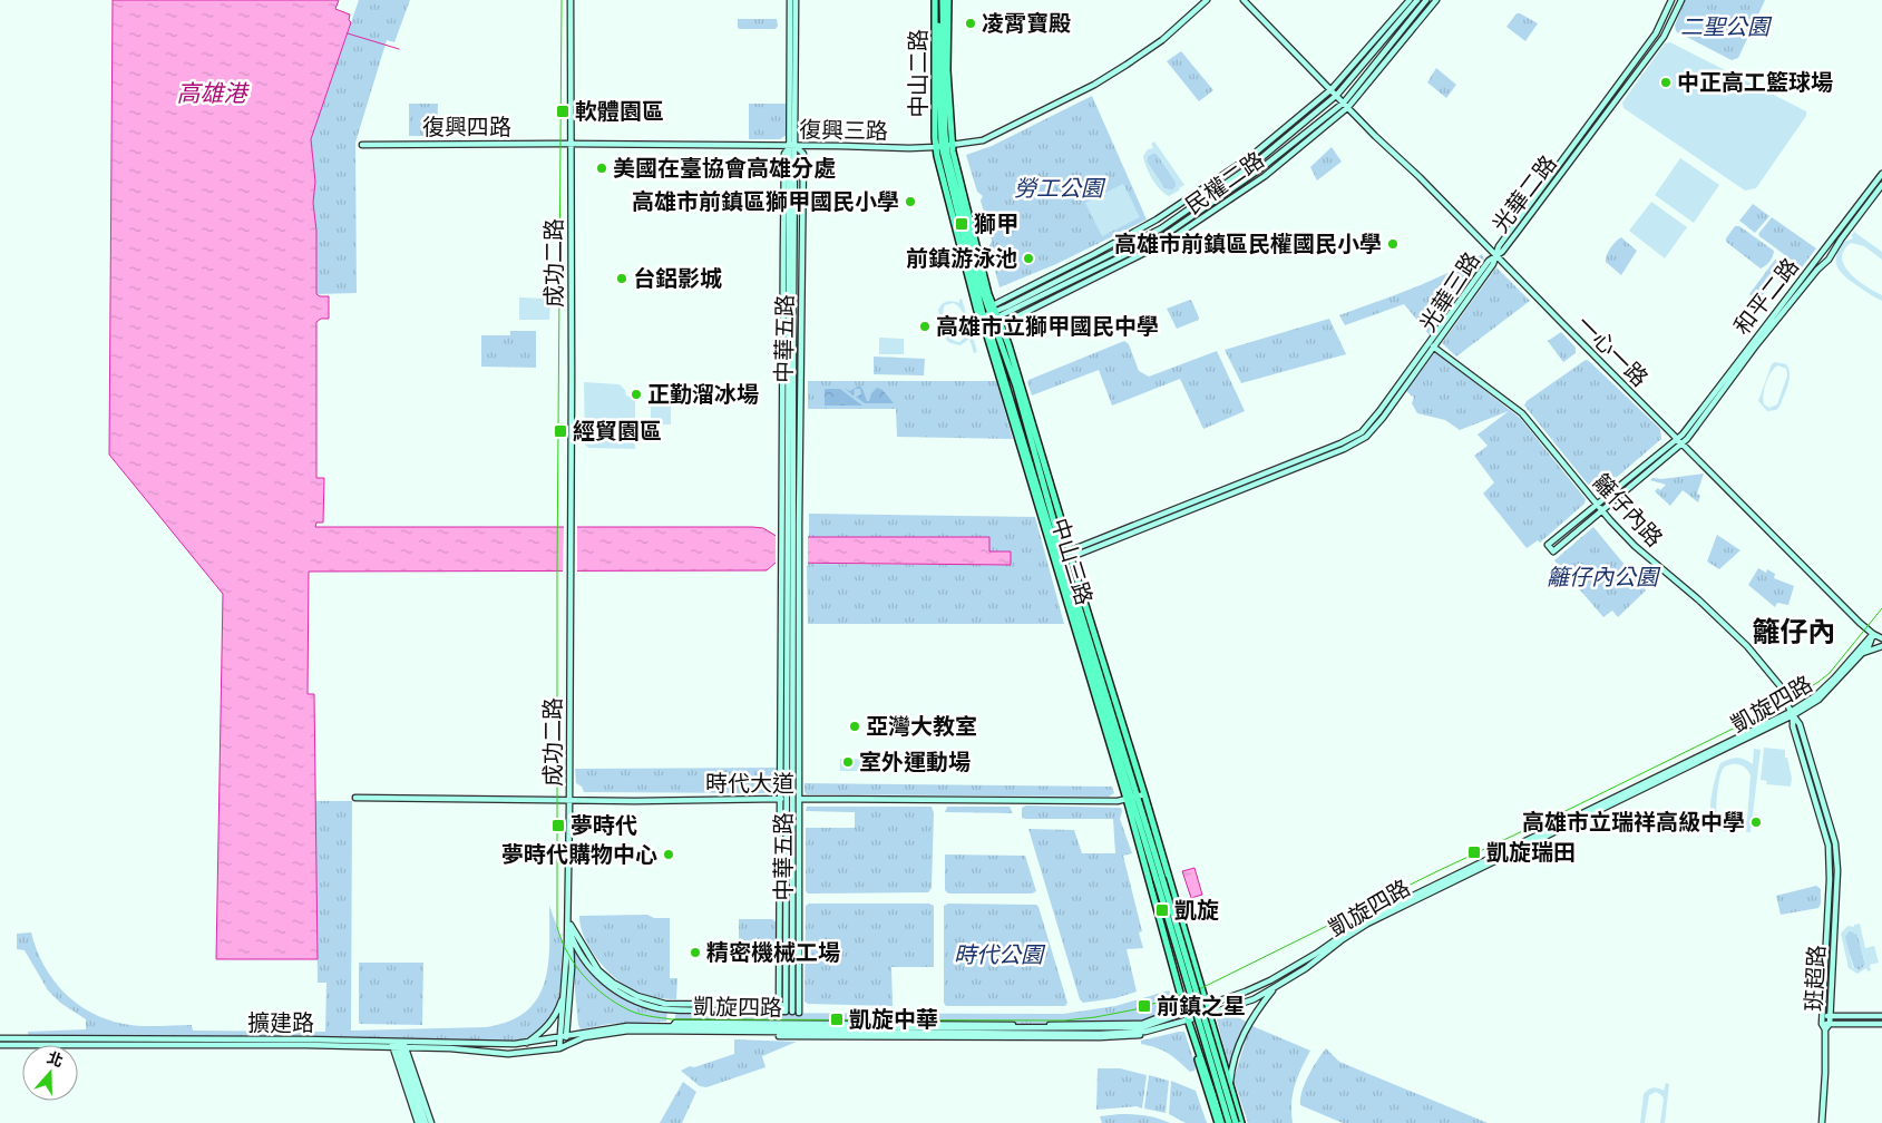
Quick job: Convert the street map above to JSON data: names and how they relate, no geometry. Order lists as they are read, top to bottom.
{
  "streets": {
    "main road": ["中山二路", "中山三路"],
    "street": [
      "復興四路",
      "復興三路",
      "民權二路",
      "光華二路",
      "成功二路",
      "光華三路",
      "和平二路",
      "中華五路",
      "一心一路",
      "籬仔內路",
      "凱旋四路",
      "時代大道",
      "班超路",
      "擴建路"
    ]
  },
  "crossings": [
    ["中山二路", "復興三路"],
    ["中山二路", "中山三路"],
    ["復興四路", "復興三路"],
    ["復興四路", "成功二路"],
    ["復興三路", "成功二路"],
    ["復興三路", "中華五路"],
    ["復興三路", "中山三路"],
    ["民權二路", "一心一路"],
    ["民權二路", "中山三路"],
    ["光華二路", "光華三路"],
    ["光華二路", "一心一路"],
    ["成功二路", "凱旋四路"],
    ["成功二路", "時代大道"],
    ["成功二路", "擴建路"],
    ["光華三路", "一心一路"],
    ["光華三路", "籬仔內路"],
    ["光華三路", "中山三路"],
    ["和平二路", "一心一路"],
    ["和平二路", "籬仔內路"],
    ["中華五路", "凱旋四路"],
    ["中華五路", "時代大道"],
    ["一心一路", "凱旋四路"],
    ["籬仔內路", "凱旋四路"],
    ["籬仔內路", "班超路"],
    ["中山三路", "凱旋四路"],
    ["中山三路", "時代大道"],
    ["凱旋四路", "班超路"],
    ["凱旋四路", "擴建路"]
  ],
  "districts": ["籬仔內"],
  "water": ["高雄港"],
  "parks": [
    "二聖公園",
    "勞工公園",
    "籬仔內公園",
    "時代公園"
  ],
  "places": {
    "other": [
      "凌霄寶殿",
      "中正高工籃球場",
      "美國在臺協會高雄分處",
      "高雄市前鎮區獅甲國民小學",
      "高雄市前鎮區民權國民小學",
      "前鎮游泳池",
      "台鋁影城",
      "高雄市立獅甲國民中學",
      "正勤溜冰場",
      "亞灣大教室",
      "室外運動場",
      "高雄市立瑞祥高級中學",
      "夢時代購物中心",
      "精密機械工場"
    ],
    "transit": [
      "軟體園區",
      "獅甲",
      "經貿園區",
      "夢時代",
      "凱旋瑞田",
      "凱旋",
      "前鎮之星",
      "凱旋中華"
    ]
  },
  "north": "top"
}
